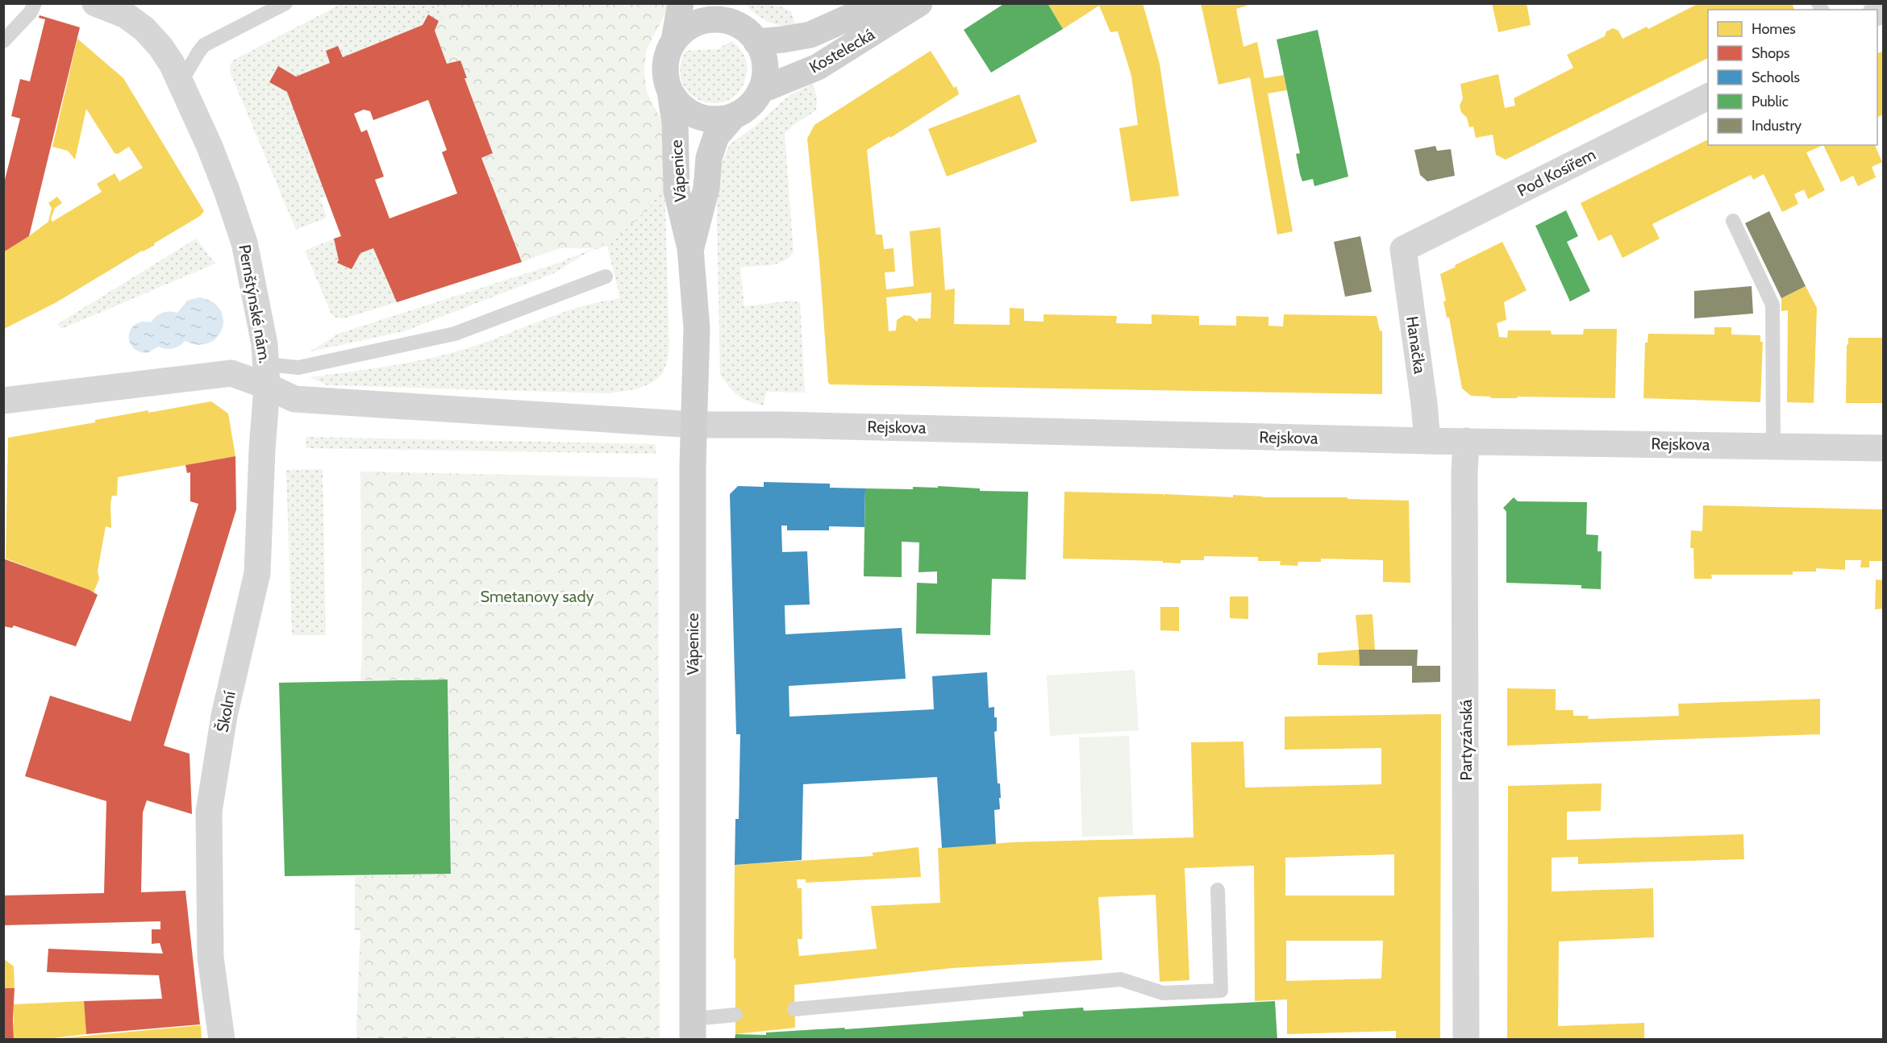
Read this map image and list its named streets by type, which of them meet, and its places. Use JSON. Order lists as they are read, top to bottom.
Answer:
{
  "streets": {
    "main road": ["Kostelecká", "Vápenice"],
    "street": [
      "Pod Kosířem",
      "Pernštýnské nám.",
      "Hanačka",
      "Rejskova",
      "Školní",
      "Partyzánská"
    ]
  },
  "crossings": [
    ["Kostelecká", "Vápenice"],
    ["Vápenice", "Rejskova"],
    ["Pod Kosířem", "Hanačka"],
    ["Pernštýnské nám.", "Rejskova"],
    ["Pernštýnské nám.", "Školní"],
    ["Hanačka", "Rejskova"],
    ["Rejskova", "Školní"],
    ["Rejskova", "Partyzánská"]
  ],
  "parks": ["Smetanovy sady"],
  "legend": [
    "Homes",
    "Shops",
    "Schools",
    "Public",
    "Industry"
  ]
}
